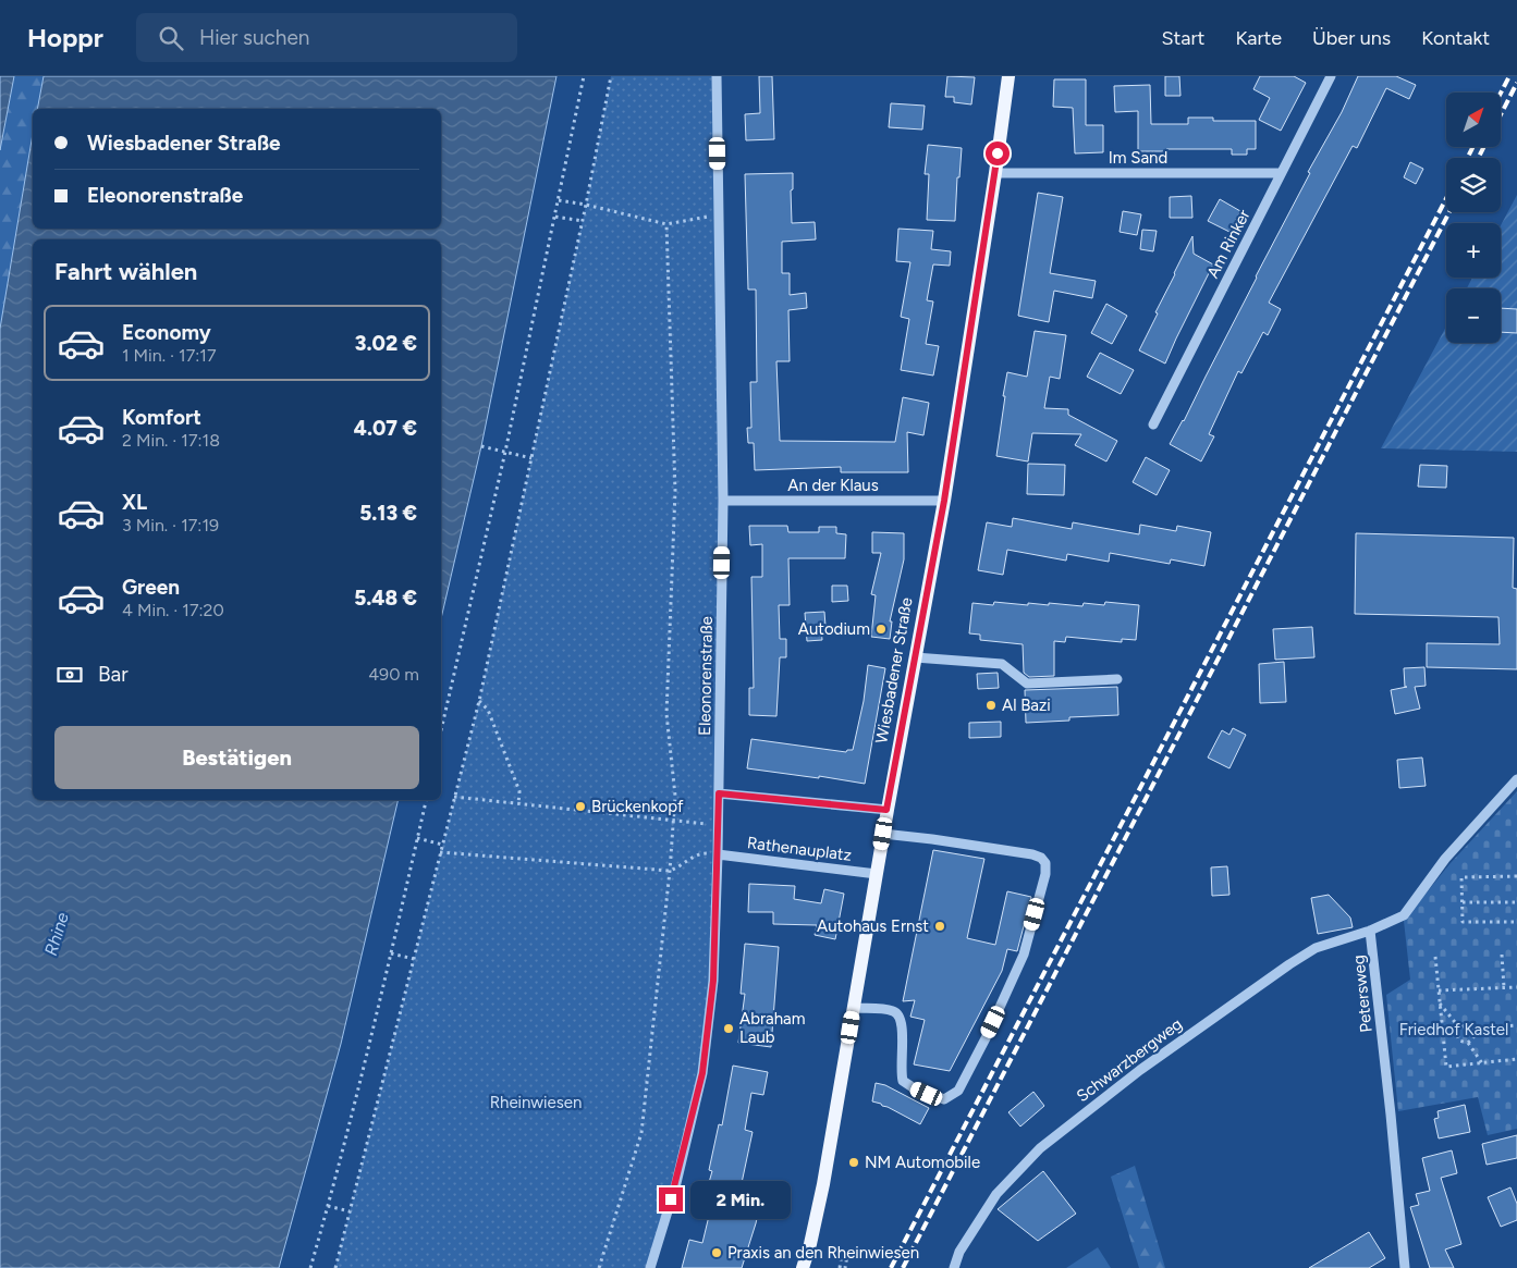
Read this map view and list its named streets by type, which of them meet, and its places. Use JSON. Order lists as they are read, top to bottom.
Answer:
{
  "streets": {
    "main road": ["Wiesbadener Straße"],
    "street": [
      "Im Sand",
      "Am Rinker",
      "An der Klaus",
      "Eleonorenstraße",
      "Rathenauplatz",
      "Petersweg",
      "Schwarzbergweg"
    ]
  },
  "crossings": [
    ["Im Sand", "Am Rinker"],
    ["Im Sand", "Wiesbadener Straße"],
    ["An der Klaus", "Wiesbadener Straße"],
    ["An der Klaus", "Eleonorenstraße"],
    ["Wiesbadener Straße", "Rathenauplatz"],
    ["Eleonorenstraße", "Rathenauplatz"],
    ["Petersweg", "Schwarzbergweg"]
  ],
  "water": ["Rhine"],
  "parks": ["Friedhof Kastel", "Rheinwiesen"],
  "places": [
    "Autodium",
    "Al Bazi",
    "Brückenkopf",
    "Autohaus Ernst",
    "Abraham Laub",
    "NM Automobile",
    "Praxis an den Rheinwiesen"
  ],
  "north": "top right",
  "page": {
    "header": "Hoppr",
    "search": "Hier suchen",
    "nav": [
      "Start",
      "Karte",
      "Über uns",
      "Kontakt"
    ],
    "map_buttons": ["+", "−"],
    "banner": ["Wiesbadener Straße", "Eleonorenstraße"],
    "heading": "Fahrt wählen",
    "list": [
      {
        "name": "Economy",
        "note": "1 Min. · 17:17",
        "value": "3.02 €"
      },
      {
        "name": "Komfort",
        "note": "2 Min. · 17:18",
        "value": "4.07 €"
      },
      {
        "name": "XL",
        "note": "3 Min. · 17:19",
        "value": "5.13 €"
      },
      {
        "name": "Green",
        "note": "4 Min. · 17:20",
        "value": "5.48 €"
      }
    ],
    "pay": ["Bar", "490 m"],
    "buttons": "Bestätigen",
    "bubble": "2 Min."
  }
}
